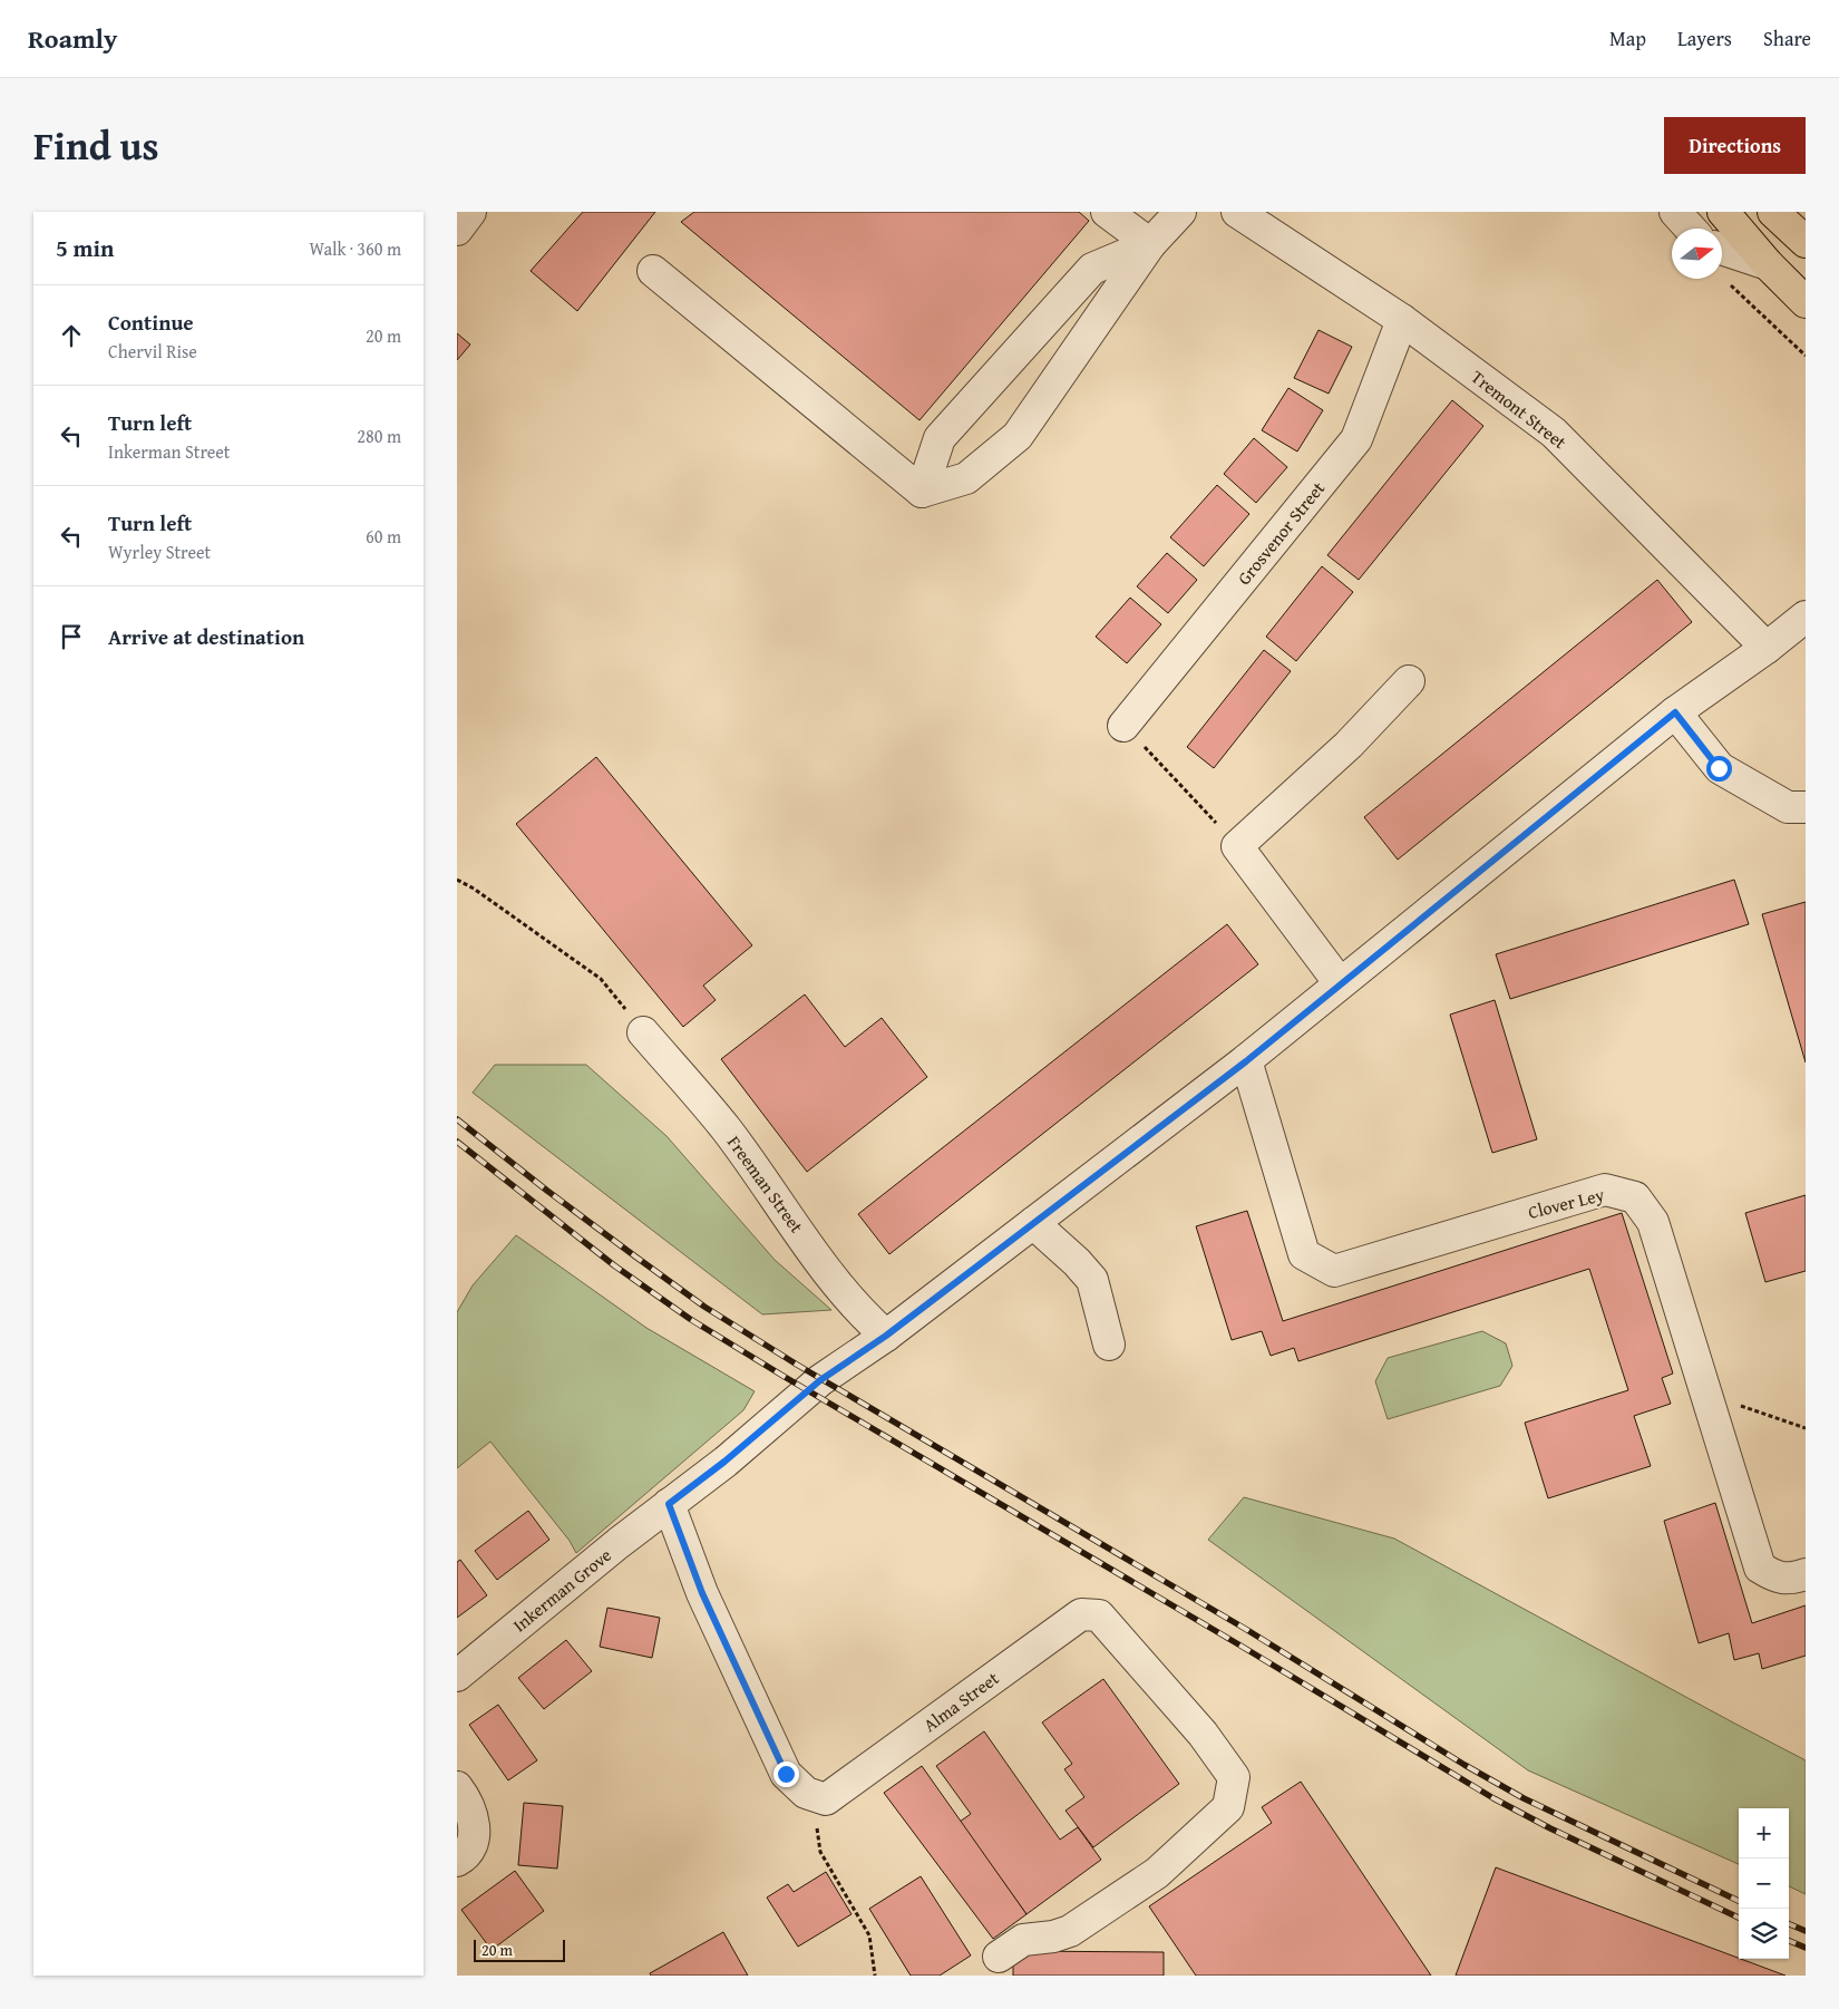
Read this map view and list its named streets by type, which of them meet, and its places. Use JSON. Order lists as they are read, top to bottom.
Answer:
{
  "streets": {
    "street": [
      "Tremont Street",
      "Grosvenor Street",
      "Freeman Street",
      "Clover Ley",
      "Inkerman Grove",
      "Alma Street"
    ]
  },
  "crossings": [
    ["Tremont Street", "Grosvenor Street"],
    ["Tremont Street", "Inkerman Grove"],
    ["Freeman Street", "Inkerman Grove"],
    ["Clover Ley", "Inkerman Grove"]
  ],
  "scale_bar": "20 m",
  "north": "right",
  "page": {
    "header": "Roamly",
    "nav": ["Map", "Layers", "Share"],
    "title": "Find us",
    "buttons": "Directions",
    "heading": ["5 min", "Walk · 360 m"],
    "list": [
      ["Continue", "Chervil Rise", "20 m"],
      ["Turn left", "Inkerman Street", "280 m"],
      ["Turn left", "Wyrley Street", "60 m"],
      "Arrive at destination"
    ],
    "map_buttons": ["+", "−"],
    "scale": "20 m"
  }
}
